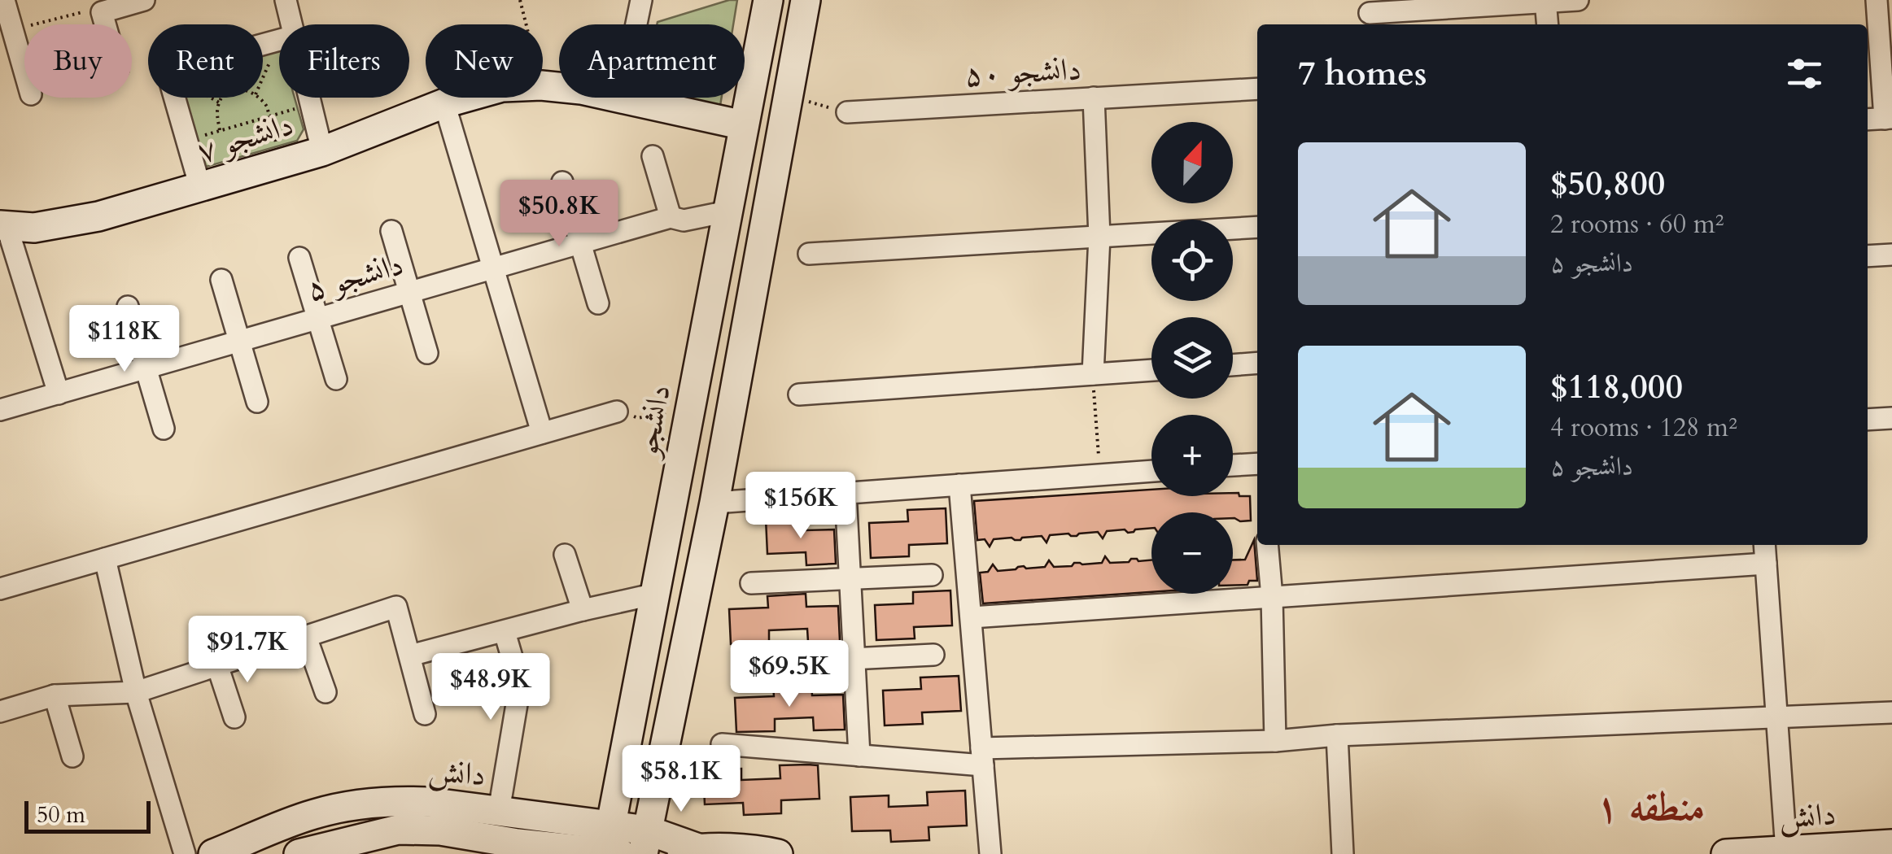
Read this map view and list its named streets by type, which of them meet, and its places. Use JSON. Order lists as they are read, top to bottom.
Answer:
{
  "streets": {
    "main road": ["دانشجو ۷", "دانشجو", "دانش"],
    "street": ["دانشجو ۵۰", "دانشجو ۵"]
  },
  "crossings": [
    ["دانشجو ۷", "دانشجو"],
    ["دانشجو ۵", "دانشجو"],
    ["دانشجو", "دانش"]
  ],
  "districts": ["منطقه ۱"],
  "scale_bar": "50 m",
  "north": "top",
  "page": {
    "chip": [
      "Buy",
      "Rent",
      "Filters",
      "New",
      "Apartment"
    ],
    "heading": "7 homes",
    "map_buttons": ["+", "−"],
    "list": [
      {
        "name": "$50,800",
        "note": "2 rooms · 60 m² · دانشجو ۵"
      },
      {
        "name": "$118,000",
        "note": "4 rooms · 128 m² · دانشجو ۵"
      }
    ],
    "price": [
      "$50.8K",
      "$118K",
      "$156K",
      "$91.7K",
      "$69.5K",
      "$48.9K",
      "$58.1K"
    ],
    "scale": "50 m"
  }
}
